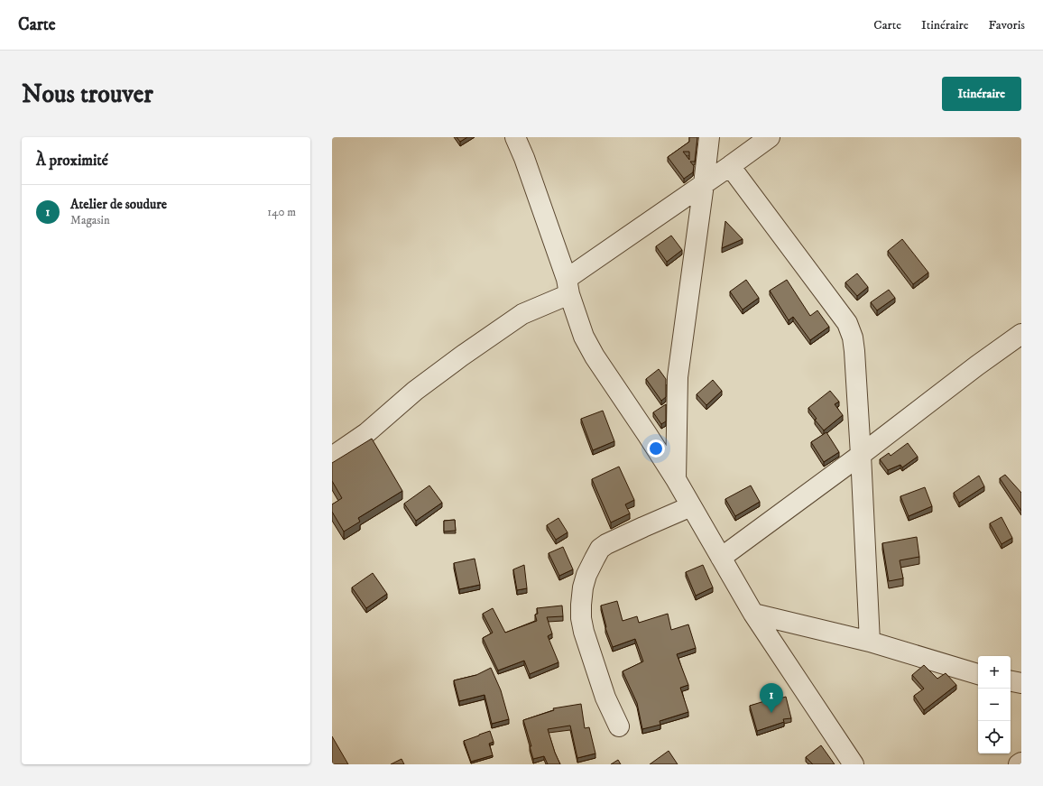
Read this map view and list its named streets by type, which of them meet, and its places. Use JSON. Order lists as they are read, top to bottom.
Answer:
{
  "page": {
    "header": "Carte",
    "nav": ["Carte", "Itinéraire", "Favoris"],
    "buttons": "Itinéraire",
    "title": "Nous trouver",
    "heading": "À proximité",
    "list": [
      {
        "mark": "1",
        "name": "Atelier de soudure",
        "note": "Magasin",
        "value": "140 m"
      }
    ],
    "map_buttons": ["+", "−"],
    "pins": "1"
  }
}
